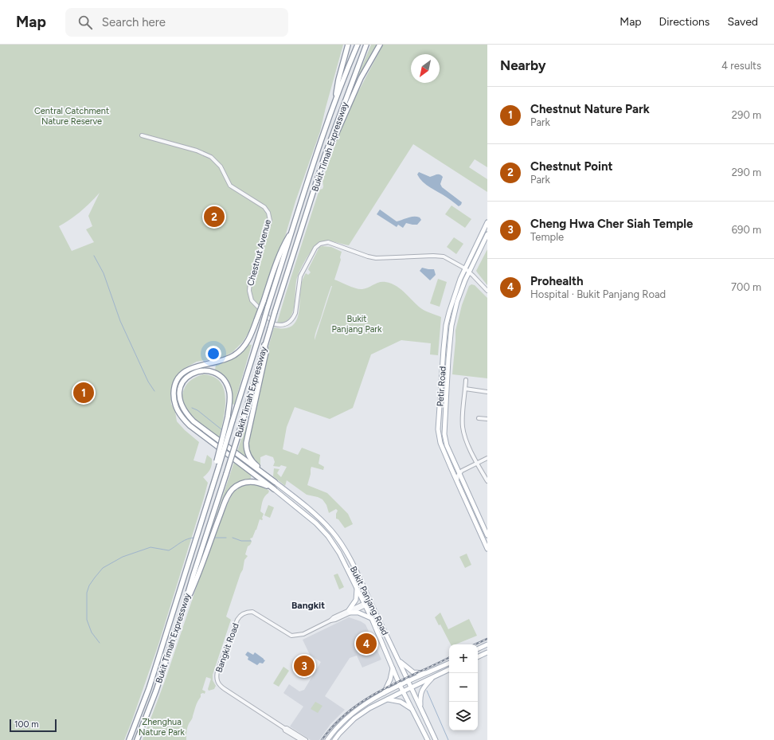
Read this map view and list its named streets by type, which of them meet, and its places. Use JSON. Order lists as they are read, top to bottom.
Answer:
{
  "streets": {
    "highway": ["Bukit Timah Expressway"],
    "main road": ["Petir Road", "Bukit Panjang Road"],
    "street": ["Chestnut Avenue", "Bangkit Road"]
  },
  "crossings": [
    ["Chestnut Avenue", "Petir Road"],
    ["Bukit Panjang Road", "Bangkit Road"]
  ],
  "districts": ["Bangkit"],
  "parks": ["Central Catchment Nature Reserve", "Bukit Panjang Park", "Zhenghua Nature Park"],
  "scale_bar": "100 m",
  "north": "bottom left",
  "page": {
    "header": "Map",
    "search": "Search here",
    "nav": ["Map", "Directions", "Saved"],
    "heading": ["Nearby", "4 results"],
    "list": [
      {
        "mark": "1",
        "name": "Chestnut Nature Park",
        "note": "Park",
        "value": "290 m"
      },
      {
        "mark": "2",
        "name": "Chestnut Point",
        "note": "Park",
        "value": "290 m"
      },
      {
        "mark": "3",
        "name": "Cheng Hwa Cher Siah Temple",
        "note": "Temple",
        "value": "690 m"
      },
      {
        "mark": "4",
        "name": "Prohealth",
        "note": "Hospital · Bukit Panjang Road",
        "value": "700 m"
      }
    ],
    "pins": [
      "2",
      "1",
      "4",
      "3"
    ],
    "map_buttons": ["+", "−"],
    "scale": "100 m"
  }
}
